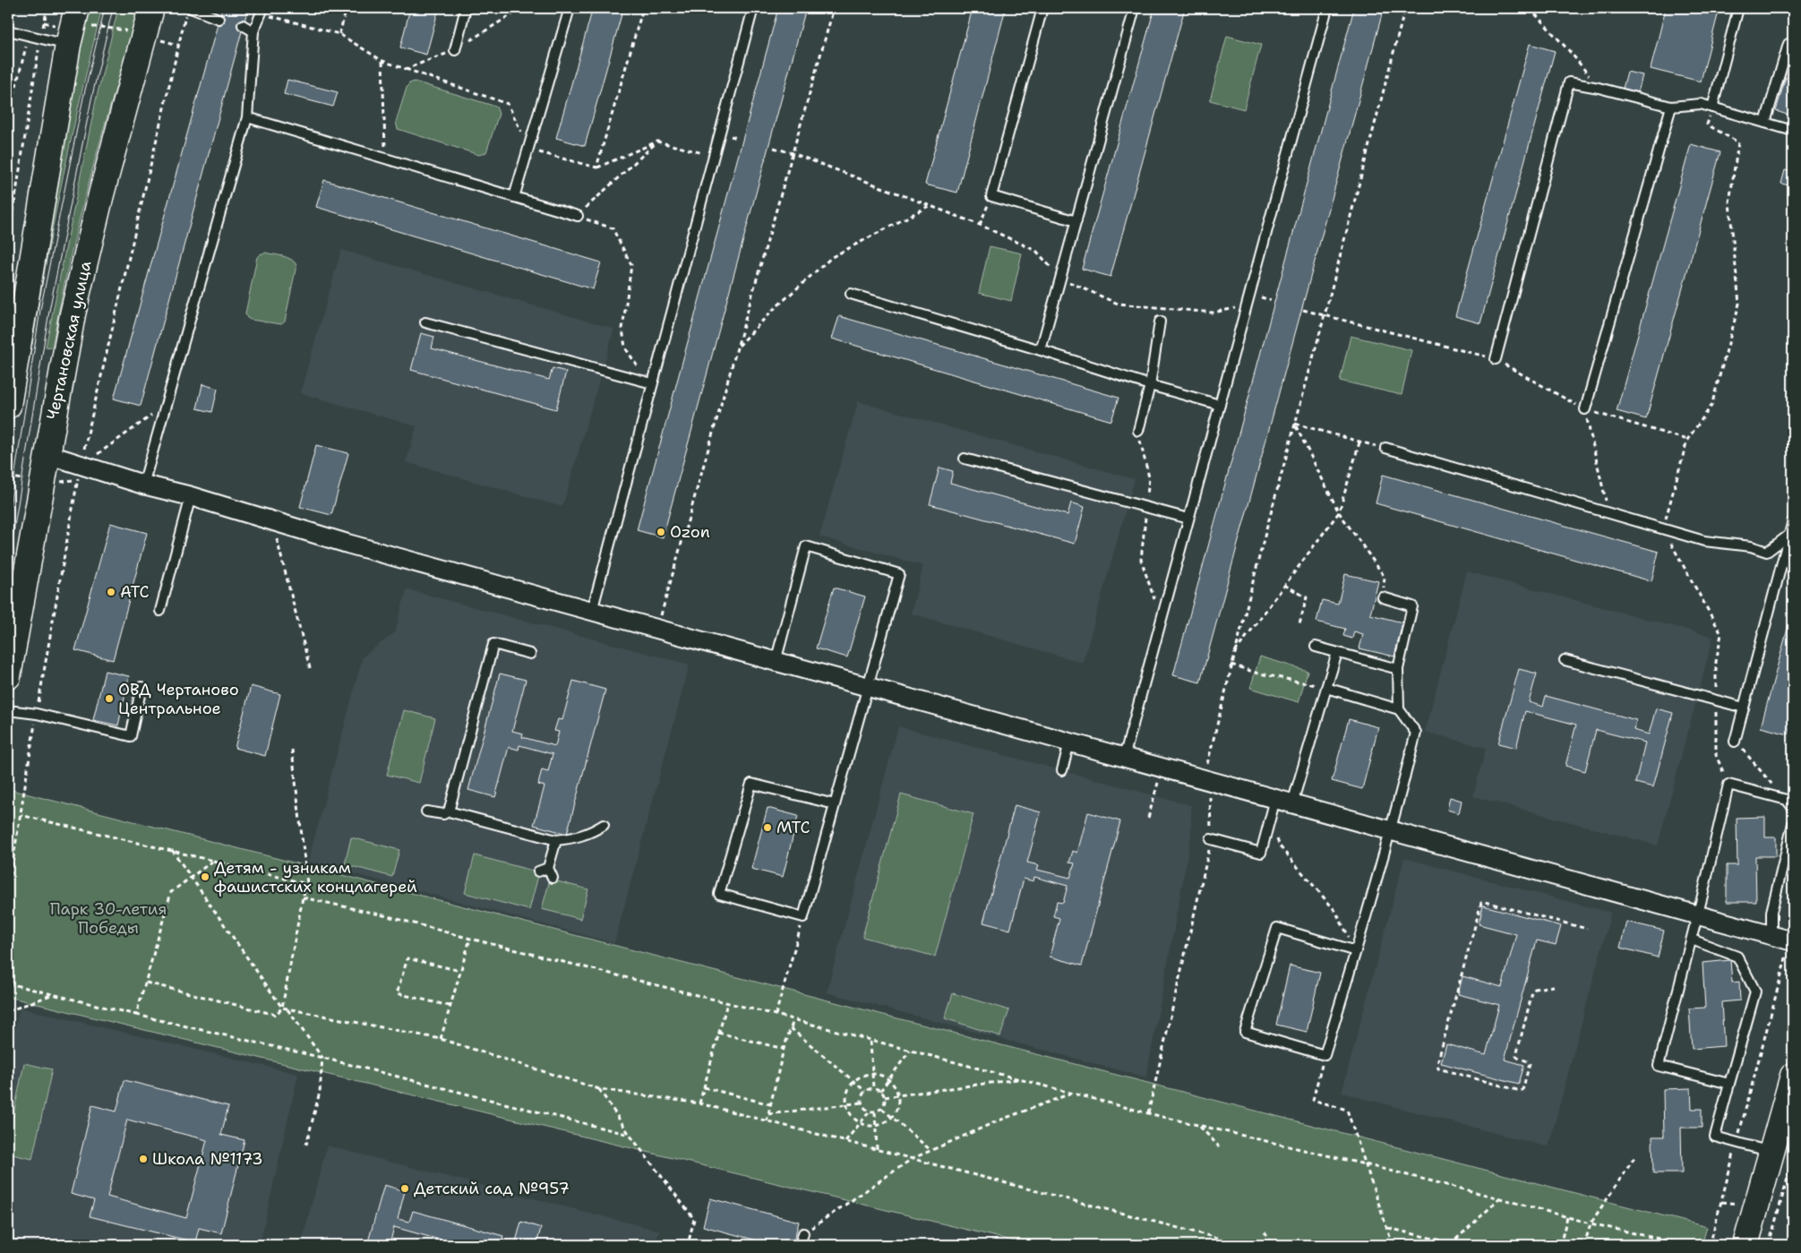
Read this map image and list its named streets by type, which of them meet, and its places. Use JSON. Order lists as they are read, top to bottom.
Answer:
{
  "streets": {
    "main road": ["Чертановская улица"]
  },
  "parks": ["Парк 30-летия Победы"],
  "places": [
    "Ozon",
    "АТС",
    "ОВД Чертаново Центральное",
    "МТС",
    "Детям - узникам фашистских концлагерей",
    "Школа №1173",
    "Детский сад №957"
  ]
}
